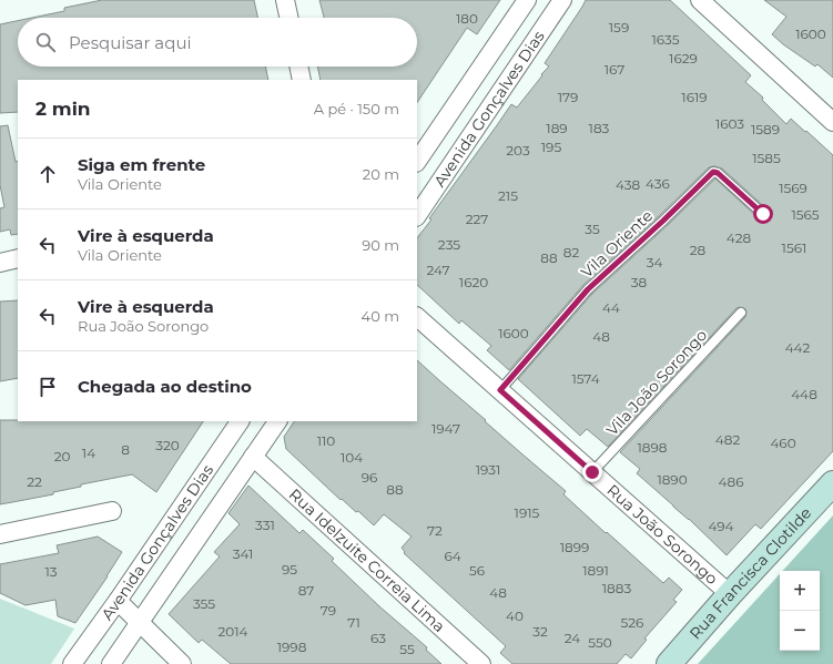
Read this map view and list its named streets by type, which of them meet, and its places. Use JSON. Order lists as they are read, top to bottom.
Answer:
{
  "streets": {
    "street": [
      "Avenida Gonçalves Dias",
      "Rua João Sorongo",
      "Rua Idelzuite Correia Lima",
      "Rua Francisca Clotilde"
    ],
    "lane": ["Vila Oriente", "Vila João Sorongo"]
  },
  "crossings": [
    ["Avenida Gonçalves Dias", "Rua Idelzuite Correia Lima"],
    ["Vila Oriente", "Rua João Sorongo"],
    ["Vila João Sorongo", "Rua João Sorongo"],
    ["Rua João Sorongo", "Rua Francisca Clotilde"]
  ],
  "house_numbers": [
    "180",
    "159",
    "1600",
    "1635",
    "1629",
    "167",
    "179",
    "1619",
    "1603",
    "189",
    "183",
    "1589",
    "195",
    "203",
    "1585",
    "436",
    "438",
    "1569",
    "215",
    "1565",
    "227",
    "35",
    "428",
    "235",
    "1561",
    "28",
    "82",
    "88",
    "34",
    "247",
    "1620",
    "38",
    "44",
    "1600",
    "48",
    "442",
    "1574",
    "448",
    "1947",
    "482",
    "110",
    "460",
    "320",
    "1898",
    "8",
    "14",
    "20",
    "104",
    "1931",
    "96",
    "1890",
    "22",
    "486",
    "88",
    "1915",
    "331",
    "494",
    "72",
    "1899",
    "341",
    "64",
    "95",
    "56",
    "1891",
    "13",
    "1883",
    "87",
    "48",
    "355",
    "79",
    "40",
    "71",
    "526",
    "2014",
    "32",
    "63",
    "24",
    "550",
    "1998",
    "55"
  ],
  "page": {
    "search": "Pesquisar aqui",
    "heading": ["2 min", "A pé · 150 m"],
    "list": [
      ["Siga em frente", "Vila Oriente", "20 m"],
      ["Vire à esquerda", "Vila Oriente", "90 m"],
      ["Vire à esquerda", "Rua João Sorongo", "40 m"],
      "Chegada ao destino"
    ],
    "map_buttons": ["+", "−"]
  }
}
